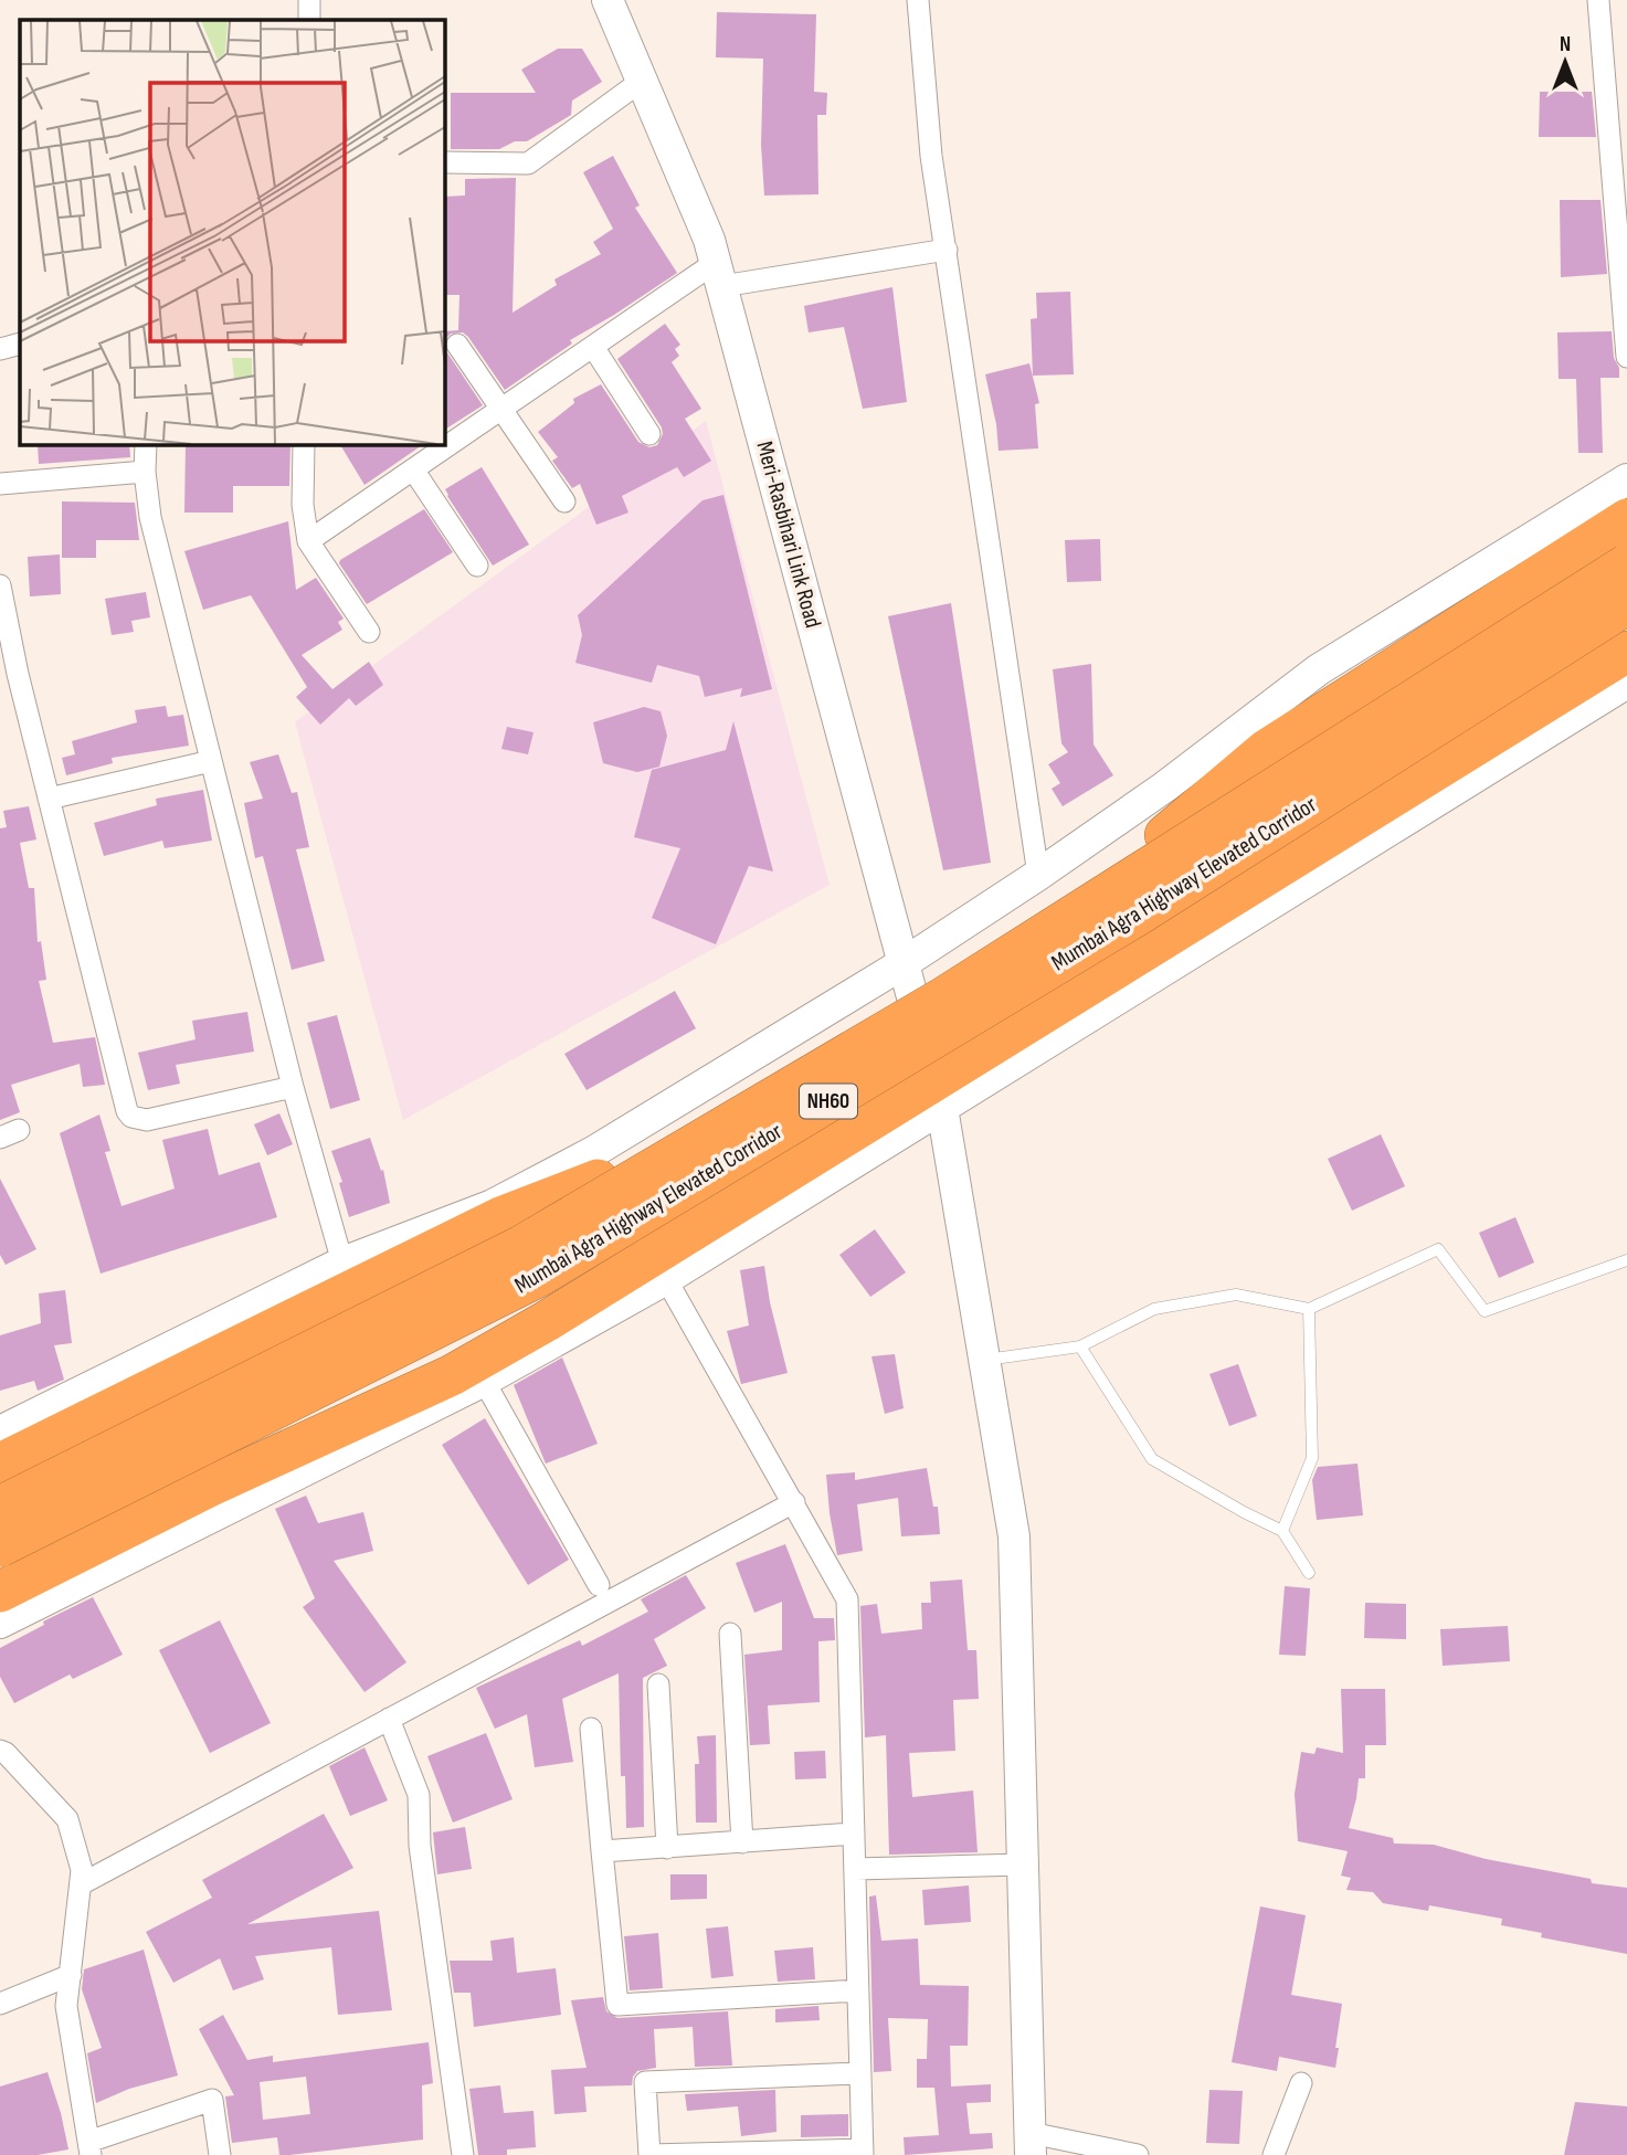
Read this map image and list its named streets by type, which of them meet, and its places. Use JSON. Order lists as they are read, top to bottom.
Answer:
{
  "streets": {
    "highway": ["Mumbai Agra Highway Elevated Corridor", "NH60"],
    "street": ["Meri-Rasbihari Link Road"]
  },
  "north": "top"
}
